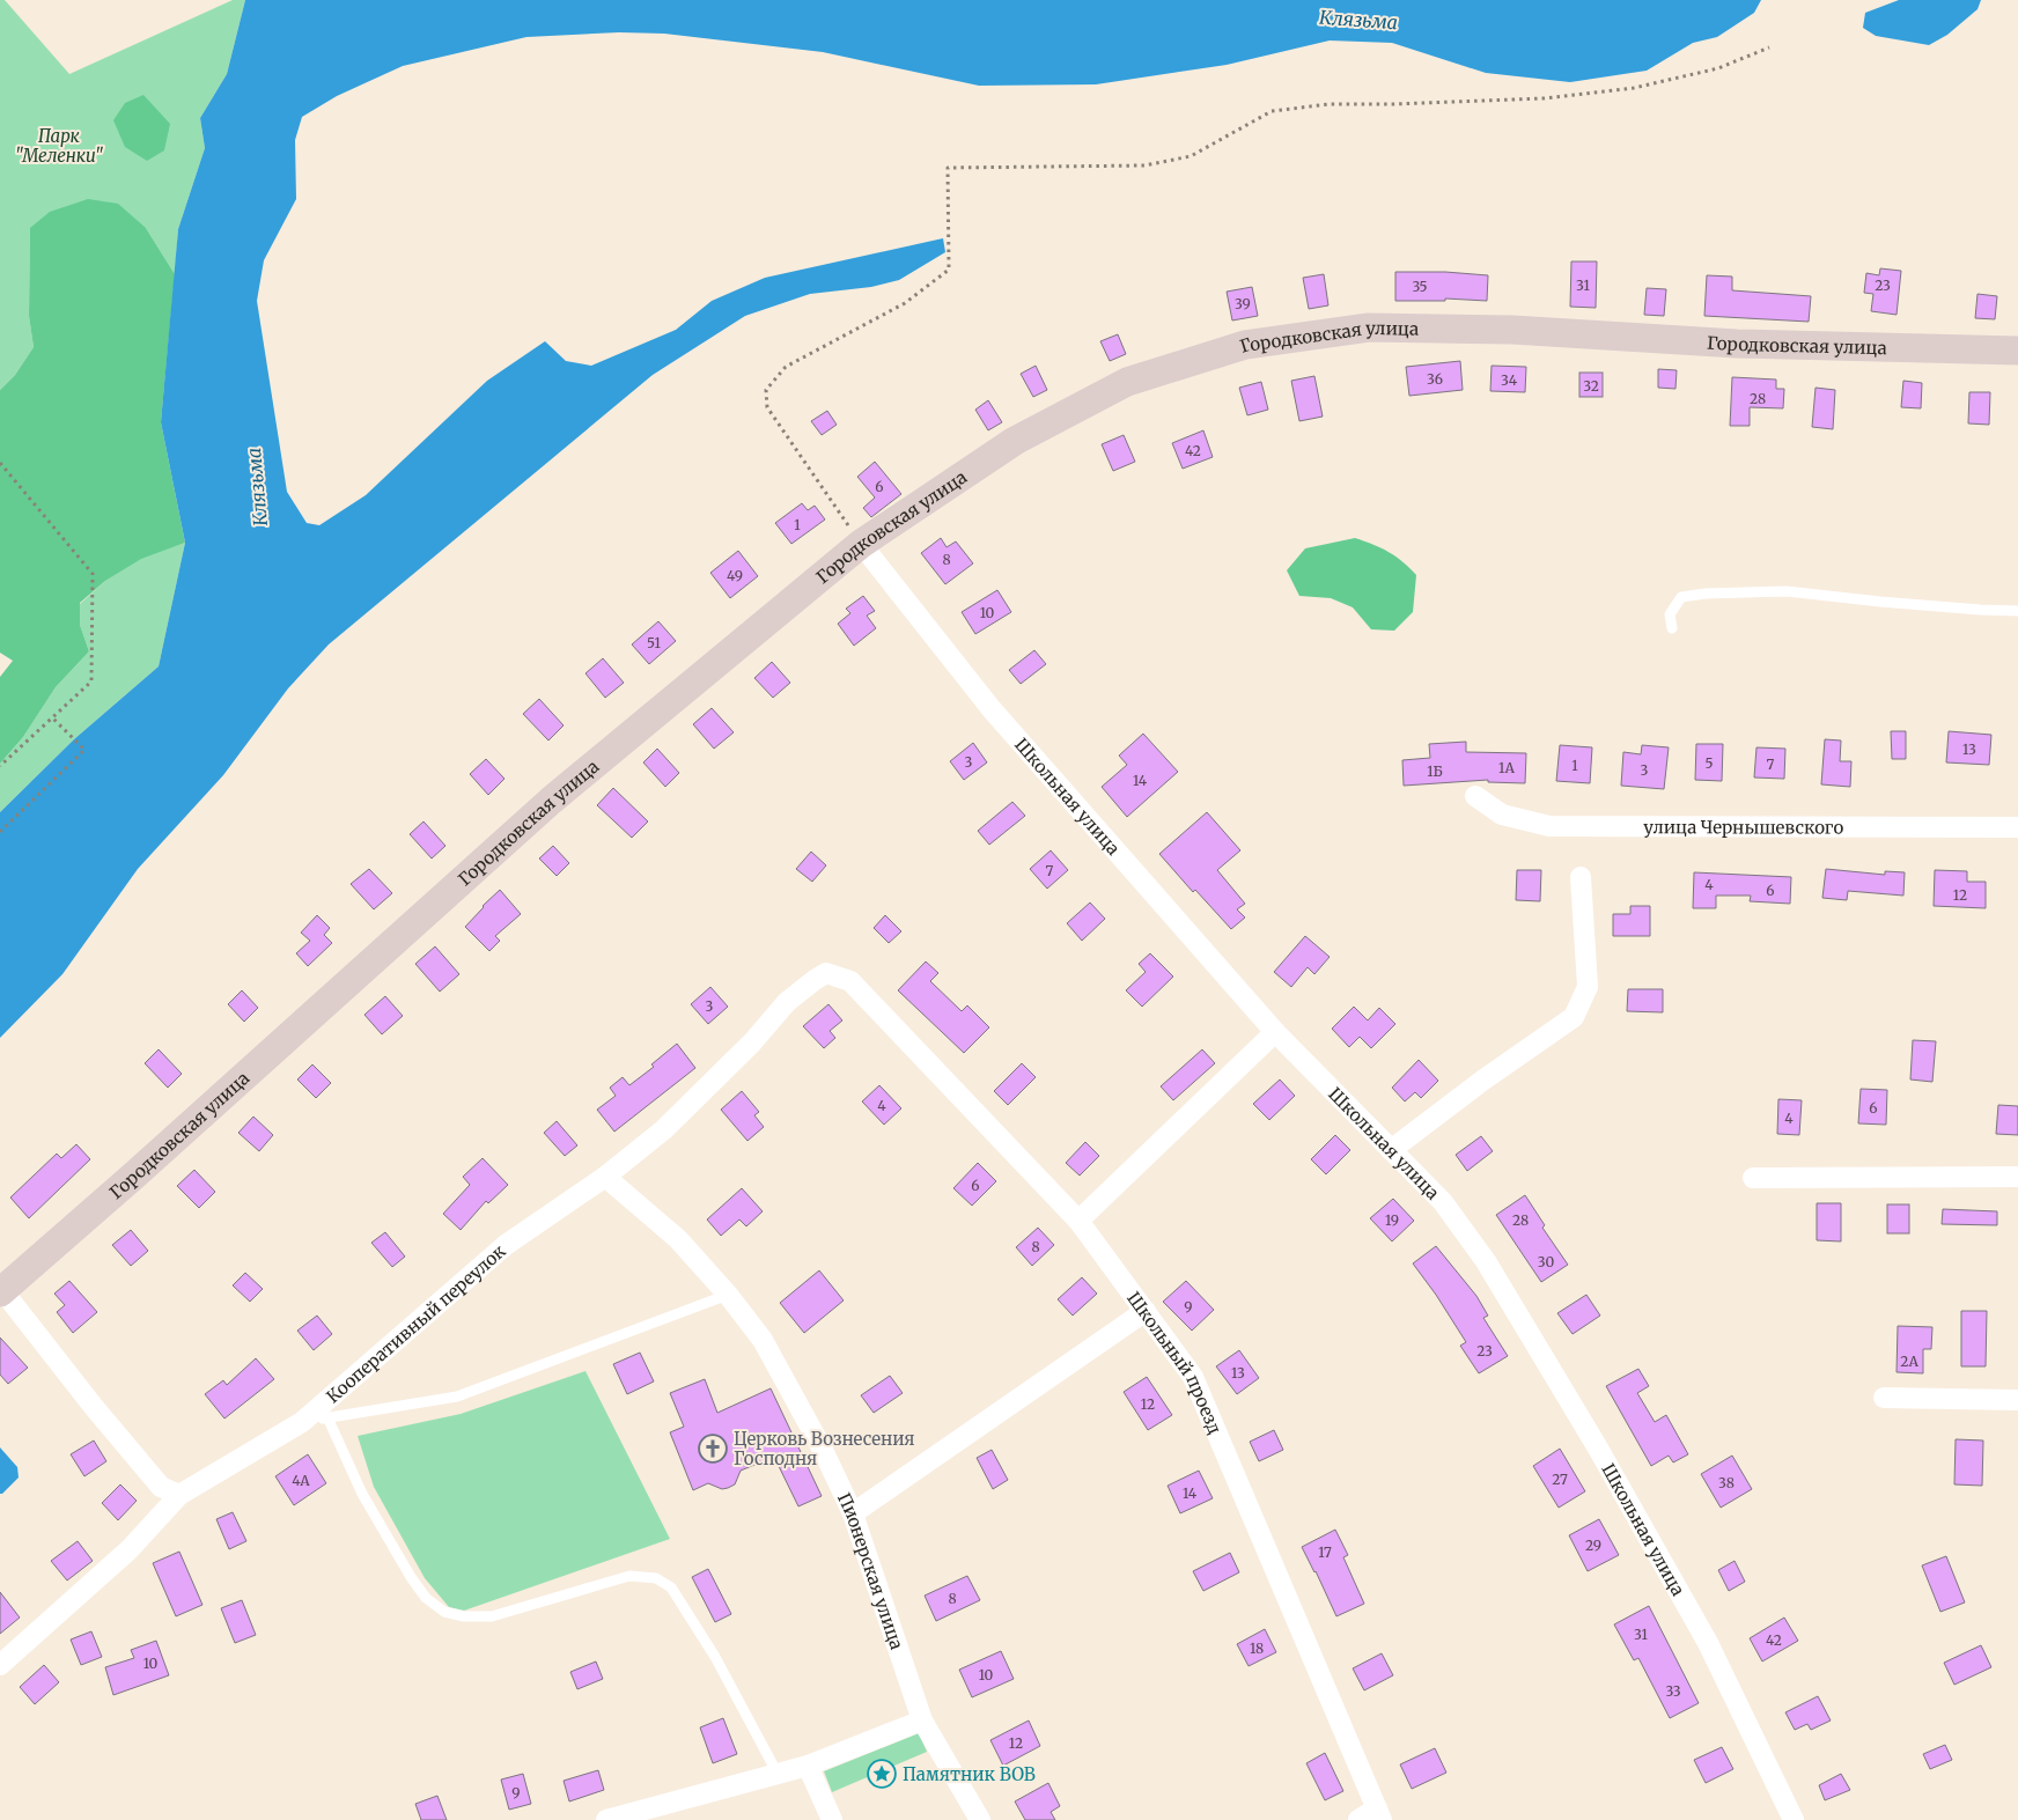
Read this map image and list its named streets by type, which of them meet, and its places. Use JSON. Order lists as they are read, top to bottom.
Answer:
{
  "streets": {
    "main road": ["Городковская улица"],
    "street": [
      "Школьная улица",
      "улица Чернышевского",
      "Кооперативный переулок",
      "Школьный проезд",
      "Пионерская улица"
    ]
  },
  "crossings": [
    ["Городковская улица", "Школьная улица"],
    ["Кооперативный переулок", "Школьный проезд"],
    ["Кооперативный переулок", "Пионерская улица"]
  ],
  "water": ["Клязьма"],
  "parks": ["Парк \"Меленки\""],
  "places": {
    "church": ["Церковь Вознесения Господня"],
    "place": ["Памятник ВОВ"]
  },
  "house_numbers": [
    "31",
    "23",
    "35",
    "39",
    "36",
    "34",
    "32",
    "28",
    "42",
    "6",
    "1",
    "8",
    "49",
    "10",
    "51",
    "13",
    "3",
    "5",
    "7",
    "1",
    "1А",
    "3",
    "1Б",
    "14",
    "7",
    "4",
    "6",
    "12",
    "3",
    "4",
    "6",
    "4",
    "6",
    "19",
    "28",
    "8",
    "30",
    "9",
    "23",
    "2А",
    "13",
    "12",
    "27",
    "4А",
    "38",
    "14",
    "29",
    "17",
    "8",
    "31",
    "42",
    "18",
    "10",
    "10",
    "33",
    "12",
    "9"
  ]
}
